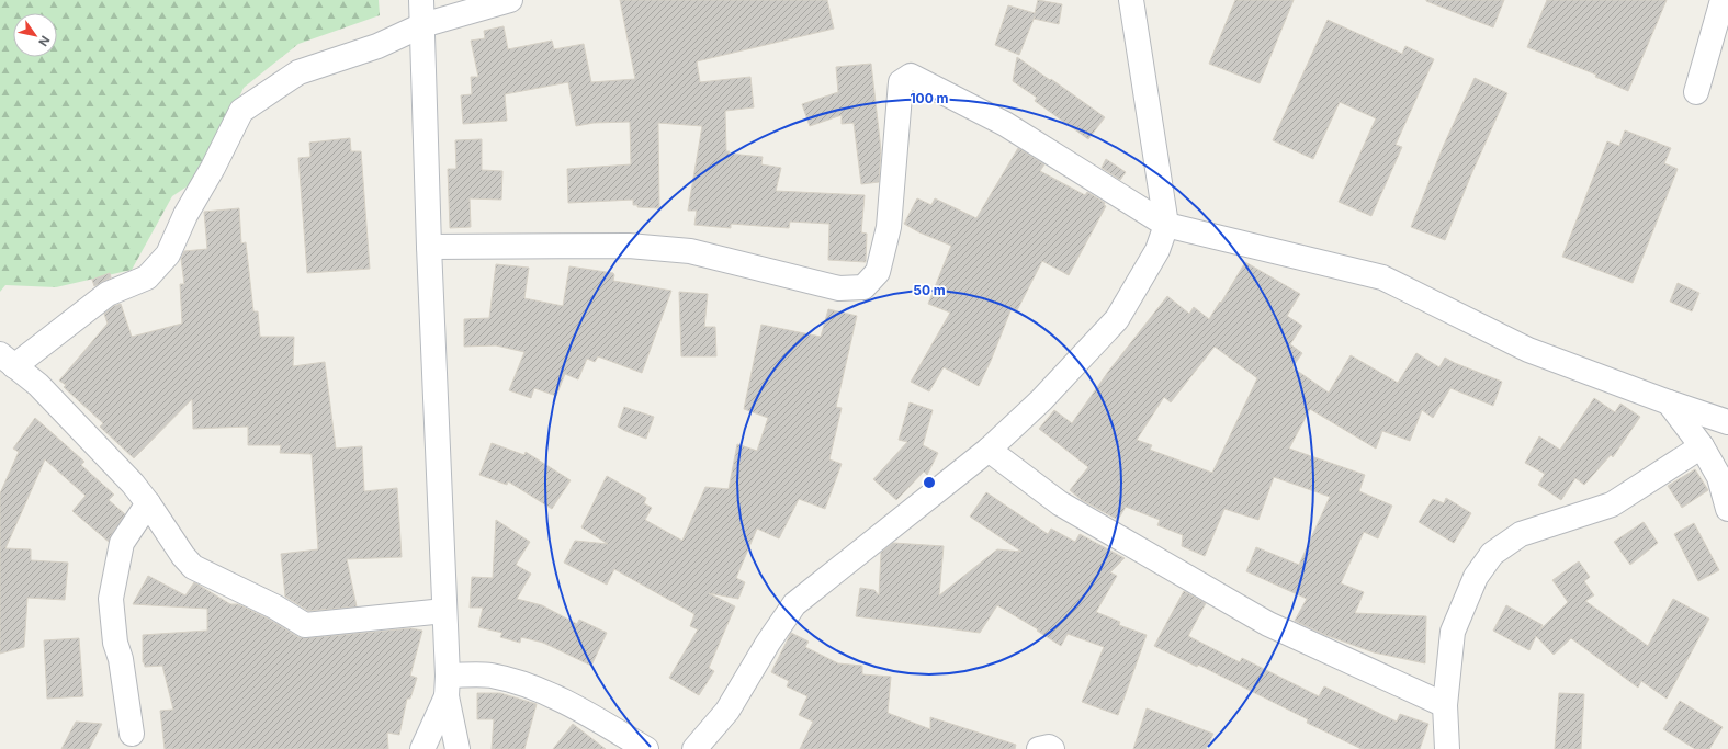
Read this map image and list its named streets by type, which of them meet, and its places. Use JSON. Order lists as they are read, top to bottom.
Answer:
{
  "north": "bottom right",
  "rings": ["100 m", "50 m"]
}
